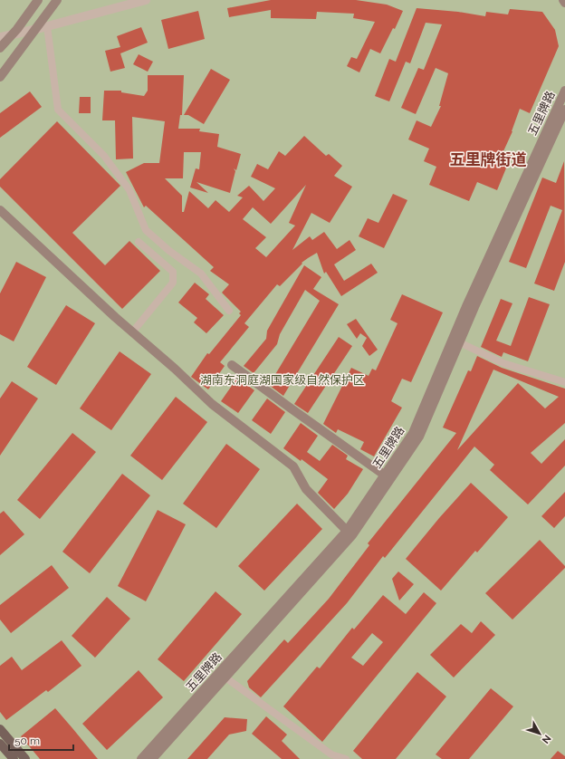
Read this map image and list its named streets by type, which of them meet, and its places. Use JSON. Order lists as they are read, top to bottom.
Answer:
{
  "streets": {
    "main road": ["五里牌路"]
  },
  "districts": ["五里牌街道"],
  "parks": ["湖南东洞庭湖国家级自然保护区"],
  "scale_bar": "50 m",
  "north": "bottom right"
}
